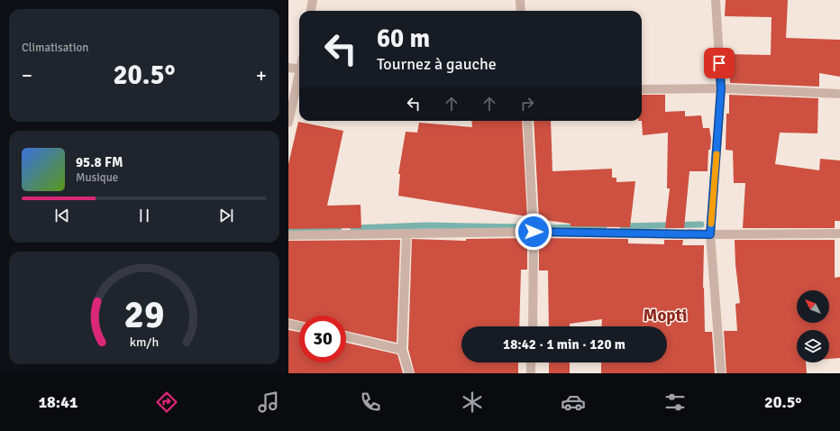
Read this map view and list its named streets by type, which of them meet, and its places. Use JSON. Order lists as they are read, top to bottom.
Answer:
{
  "districts": ["Mopti"],
  "north": "top left",
  "page": {
    "tile": "Climatisation",
    "turn": ["60 m", "Tournez à gauche"],
    "heat": ["−", "20.5°", "+"],
    "song": ["95.8 FM", "Musique"],
    "limit": "30",
    "trip": "18:42 · 1 min · 120 m",
    "tabs": ["18:41", "20.5°"],
    "gauge": ["29", "km/h"]
  }
}
